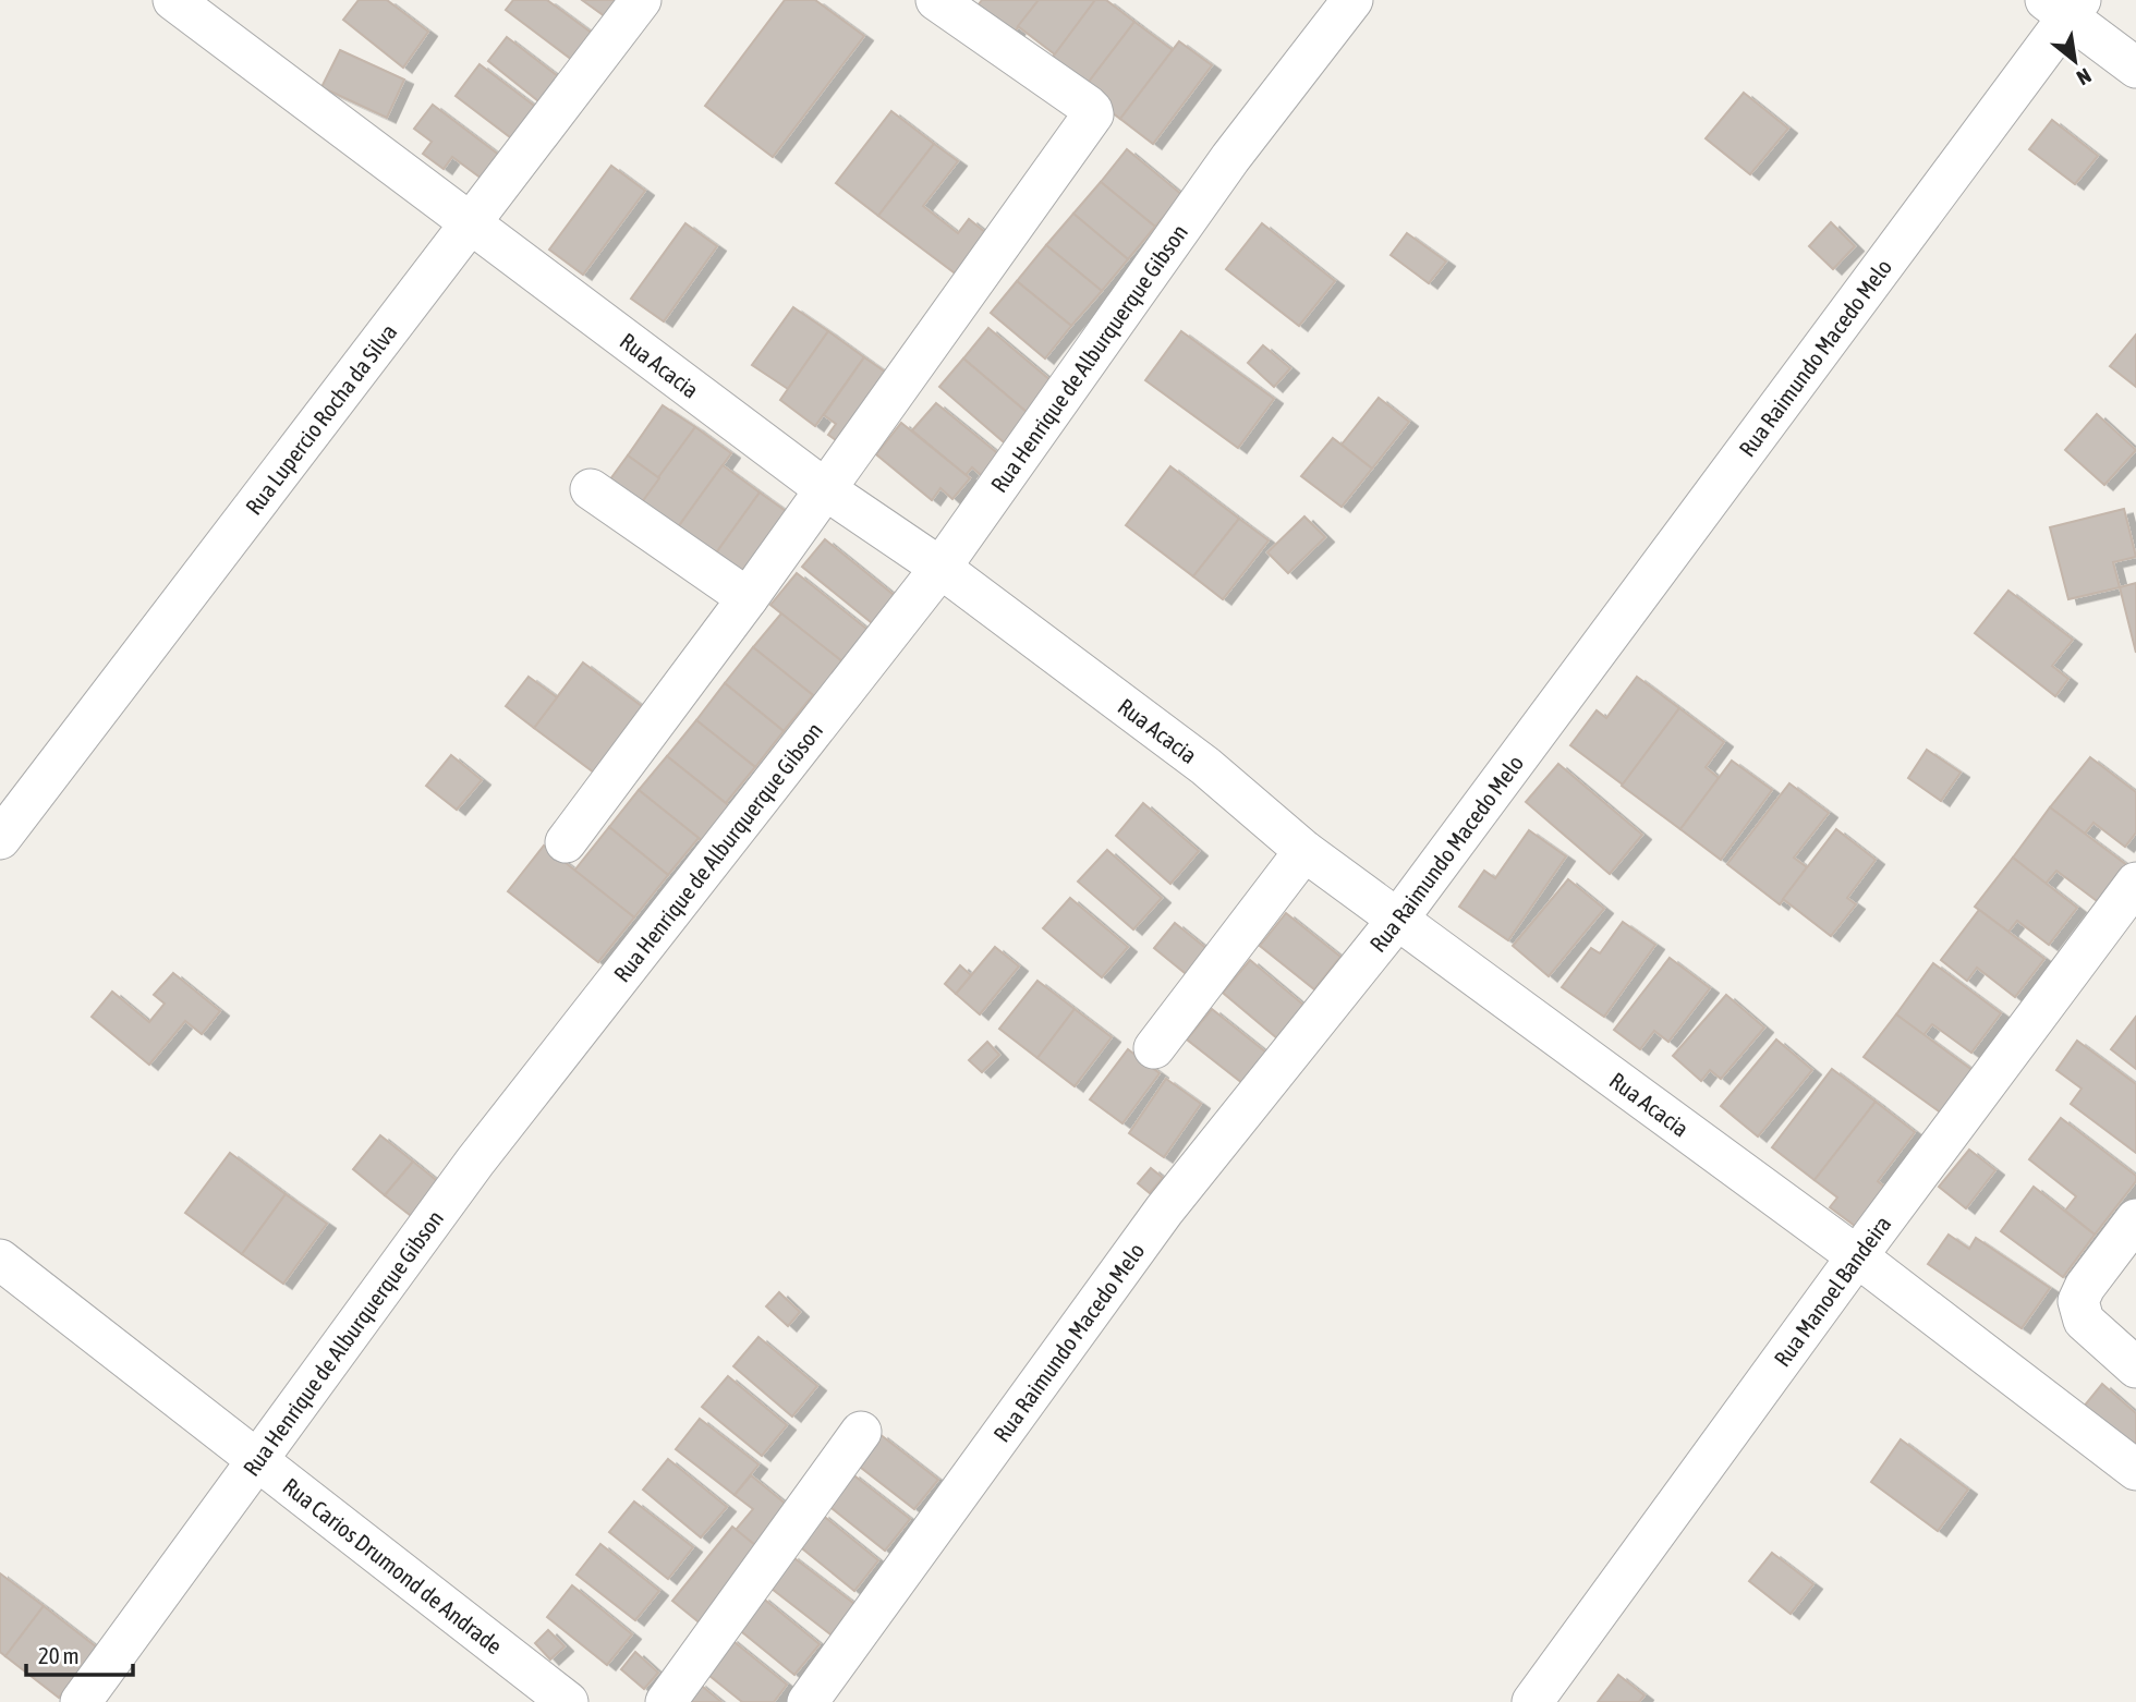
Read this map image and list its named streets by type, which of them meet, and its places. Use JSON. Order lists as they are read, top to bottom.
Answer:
{
  "streets": {
    "street": [
      "Rua Raimundo Macedo Melo",
      "Rua Henrique de Alburquerque Gibson",
      "Rua Acacia",
      "Rua Lupercio Rocha da Silva",
      "Rua Manoel Bandeira",
      "Rua Carios Drumond de Andrade"
    ]
  },
  "crossings": [
    ["Rua Raimundo Macedo Melo", "Rua Acacia"],
    ["Rua Henrique de Alburquerque Gibson", "Rua Acacia"],
    ["Rua Henrique de Alburquerque Gibson", "Rua Carios Drumond de Andrade"],
    ["Rua Acacia", "Rua Lupercio Rocha da Silva"],
    ["Rua Acacia", "Rua Manoel Bandeira"]
  ],
  "scale_bar": "20 m",
  "north": "bottom right"
}
